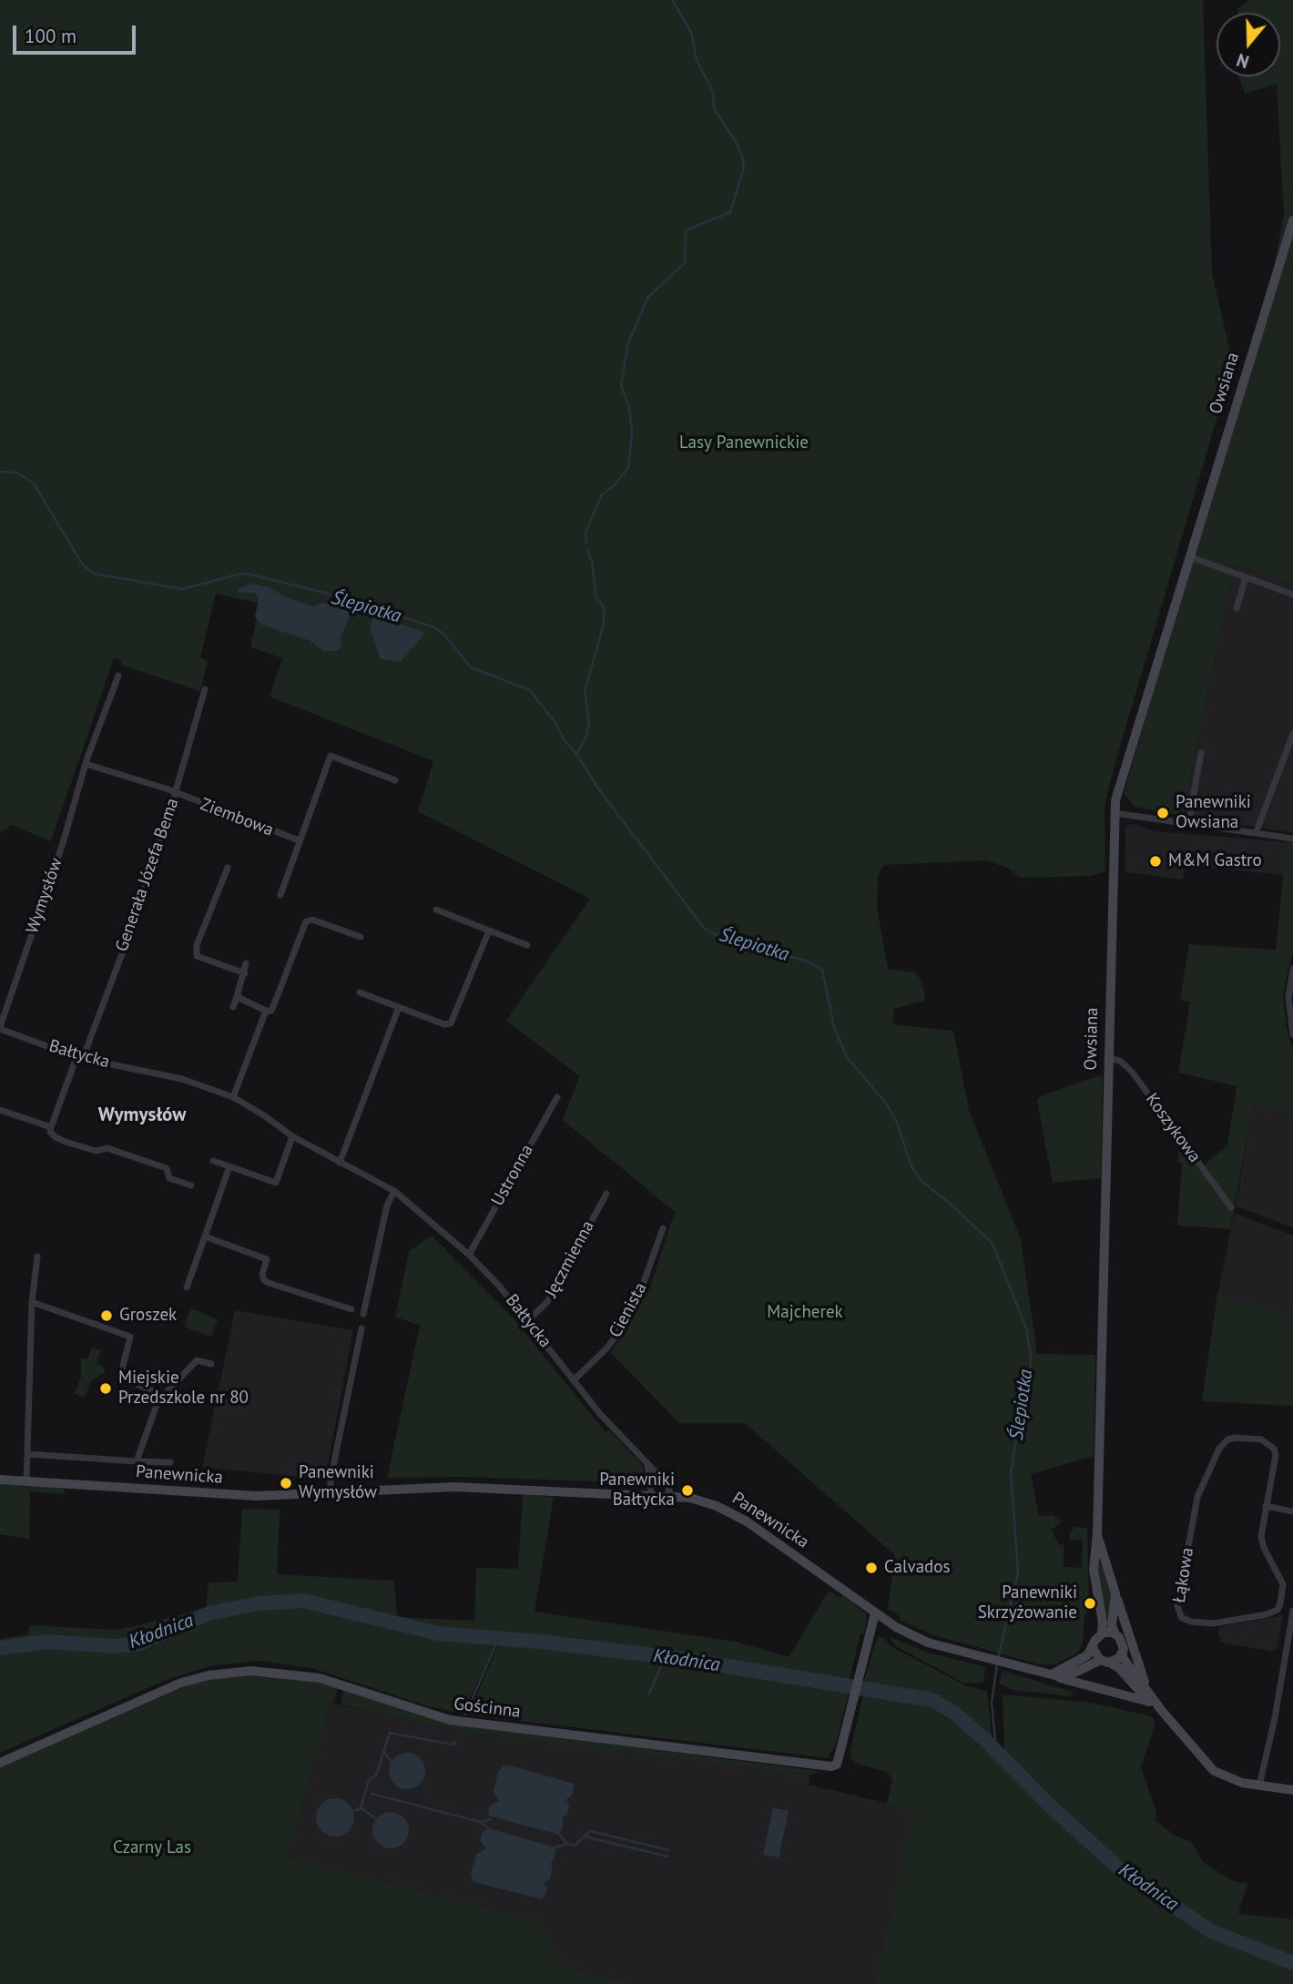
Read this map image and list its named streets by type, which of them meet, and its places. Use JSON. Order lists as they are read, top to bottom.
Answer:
{
  "streets": {
    "street": [
      "Owsiana",
      "Ziembowa",
      "Generała Józefa Bema",
      "Wymysłów",
      "Bałtycka",
      "Koszykowa",
      "Ustronna",
      "Jęczmienna",
      "Cienista",
      "Panewnicka",
      "Łąkowa",
      "Gościnna"
    ]
  },
  "crossings": [
    ["Owsiana", "Koszykowa"],
    ["Ziembowa", "Generała Józefa Bema"],
    ["Generała Józefa Bema", "Bałtycka"],
    ["Wymysłów", "Bałtycka"],
    ["Bałtycka", "Ustronna"],
    ["Bałtycka", "Jęczmienna"],
    ["Bałtycka", "Cienista"],
    ["Bałtycka", "Panewnicka"],
    ["Panewnicka", "Gościnna"]
  ],
  "districts": ["Wymysłów"],
  "water": ["Ślepiotka", "Kłodnica"],
  "parks": ["Lasy Panewnickie", "Majcherek", "Czarny Las"],
  "places": [
    "Panewniki Owsiana",
    "M&M Gastro",
    "Groszek",
    "Miejskie Przedszkole nr 80",
    "Panewniki Wymysłów",
    "Panewniki Bałtycka",
    "Calvados",
    "Panewniki Skrzyżowanie"
  ],
  "scale_bar": "100 m",
  "north": "bottom"
}
